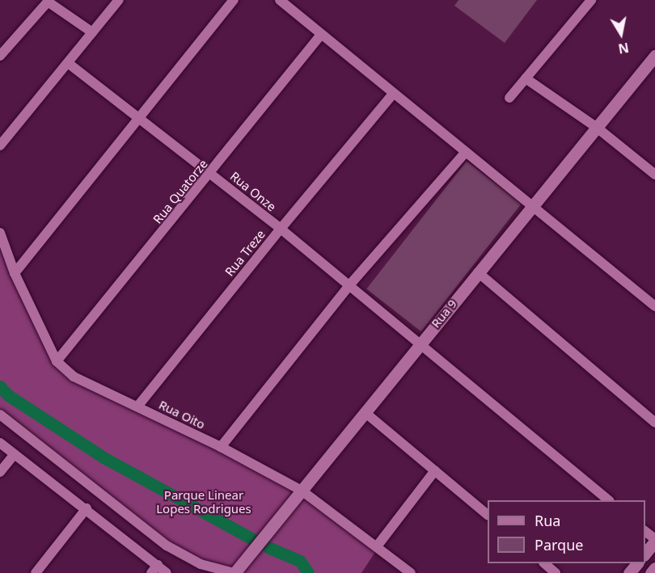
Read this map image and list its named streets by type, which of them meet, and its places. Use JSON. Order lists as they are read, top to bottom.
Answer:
{
  "streets": {
    "street": [
      "Rua Quatorze",
      "Rua Onze",
      "Rua Treze",
      "Rua 9",
      "Rua Oito"
    ]
  },
  "crossings": [
    ["Rua Quatorze", "Rua Onze"],
    ["Rua Quatorze", "Rua Oito"],
    ["Rua Onze", "Rua Treze"],
    ["Rua Onze", "Rua 9"],
    ["Rua Treze", "Rua Oito"],
    ["Rua 9", "Rua Oito"]
  ],
  "parks": ["Parque Linear Lopes Rodrigues"],
  "legend": ["Rua", "Parque"],
  "north": "bottom"
}
